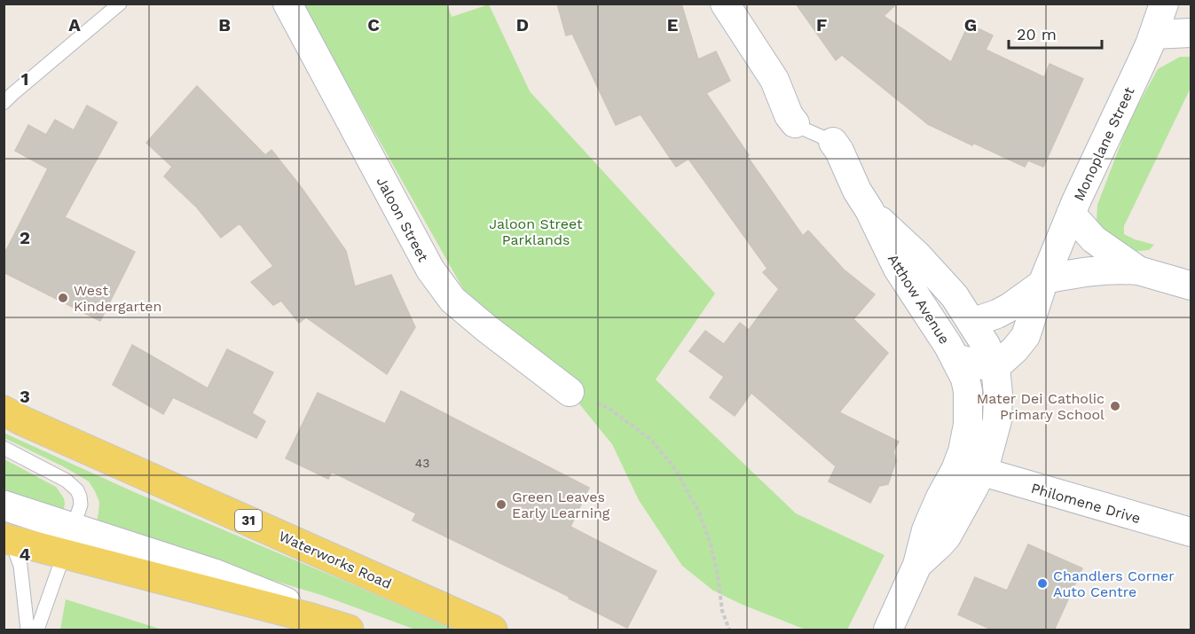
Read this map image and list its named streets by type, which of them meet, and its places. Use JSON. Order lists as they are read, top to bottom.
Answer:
{
  "streets": {
    "main road": ["31", "Waterworks Road"],
    "street": [
      "Monoplane Street",
      "Jaloon Street",
      "Atthow Avenue",
      "Philomene Drive"
    ]
  },
  "parks": ["Jaloon Street Parklands"],
  "places": [
    "West Kindergarten",
    "Mater Dei Catholic Primary School",
    "Green Leaves Early Learning",
    "Chandlers Corner Auto Centre"
  ],
  "house_numbers": ["43"],
  "scale_bar": "20 m",
  "grid": {
    "columns": [
      "A",
      "B",
      "C",
      "D",
      "E",
      "F",
      "G"
    ],
    "rows": [
      "1",
      "2",
      "3",
      "4"
    ]
  }
}
